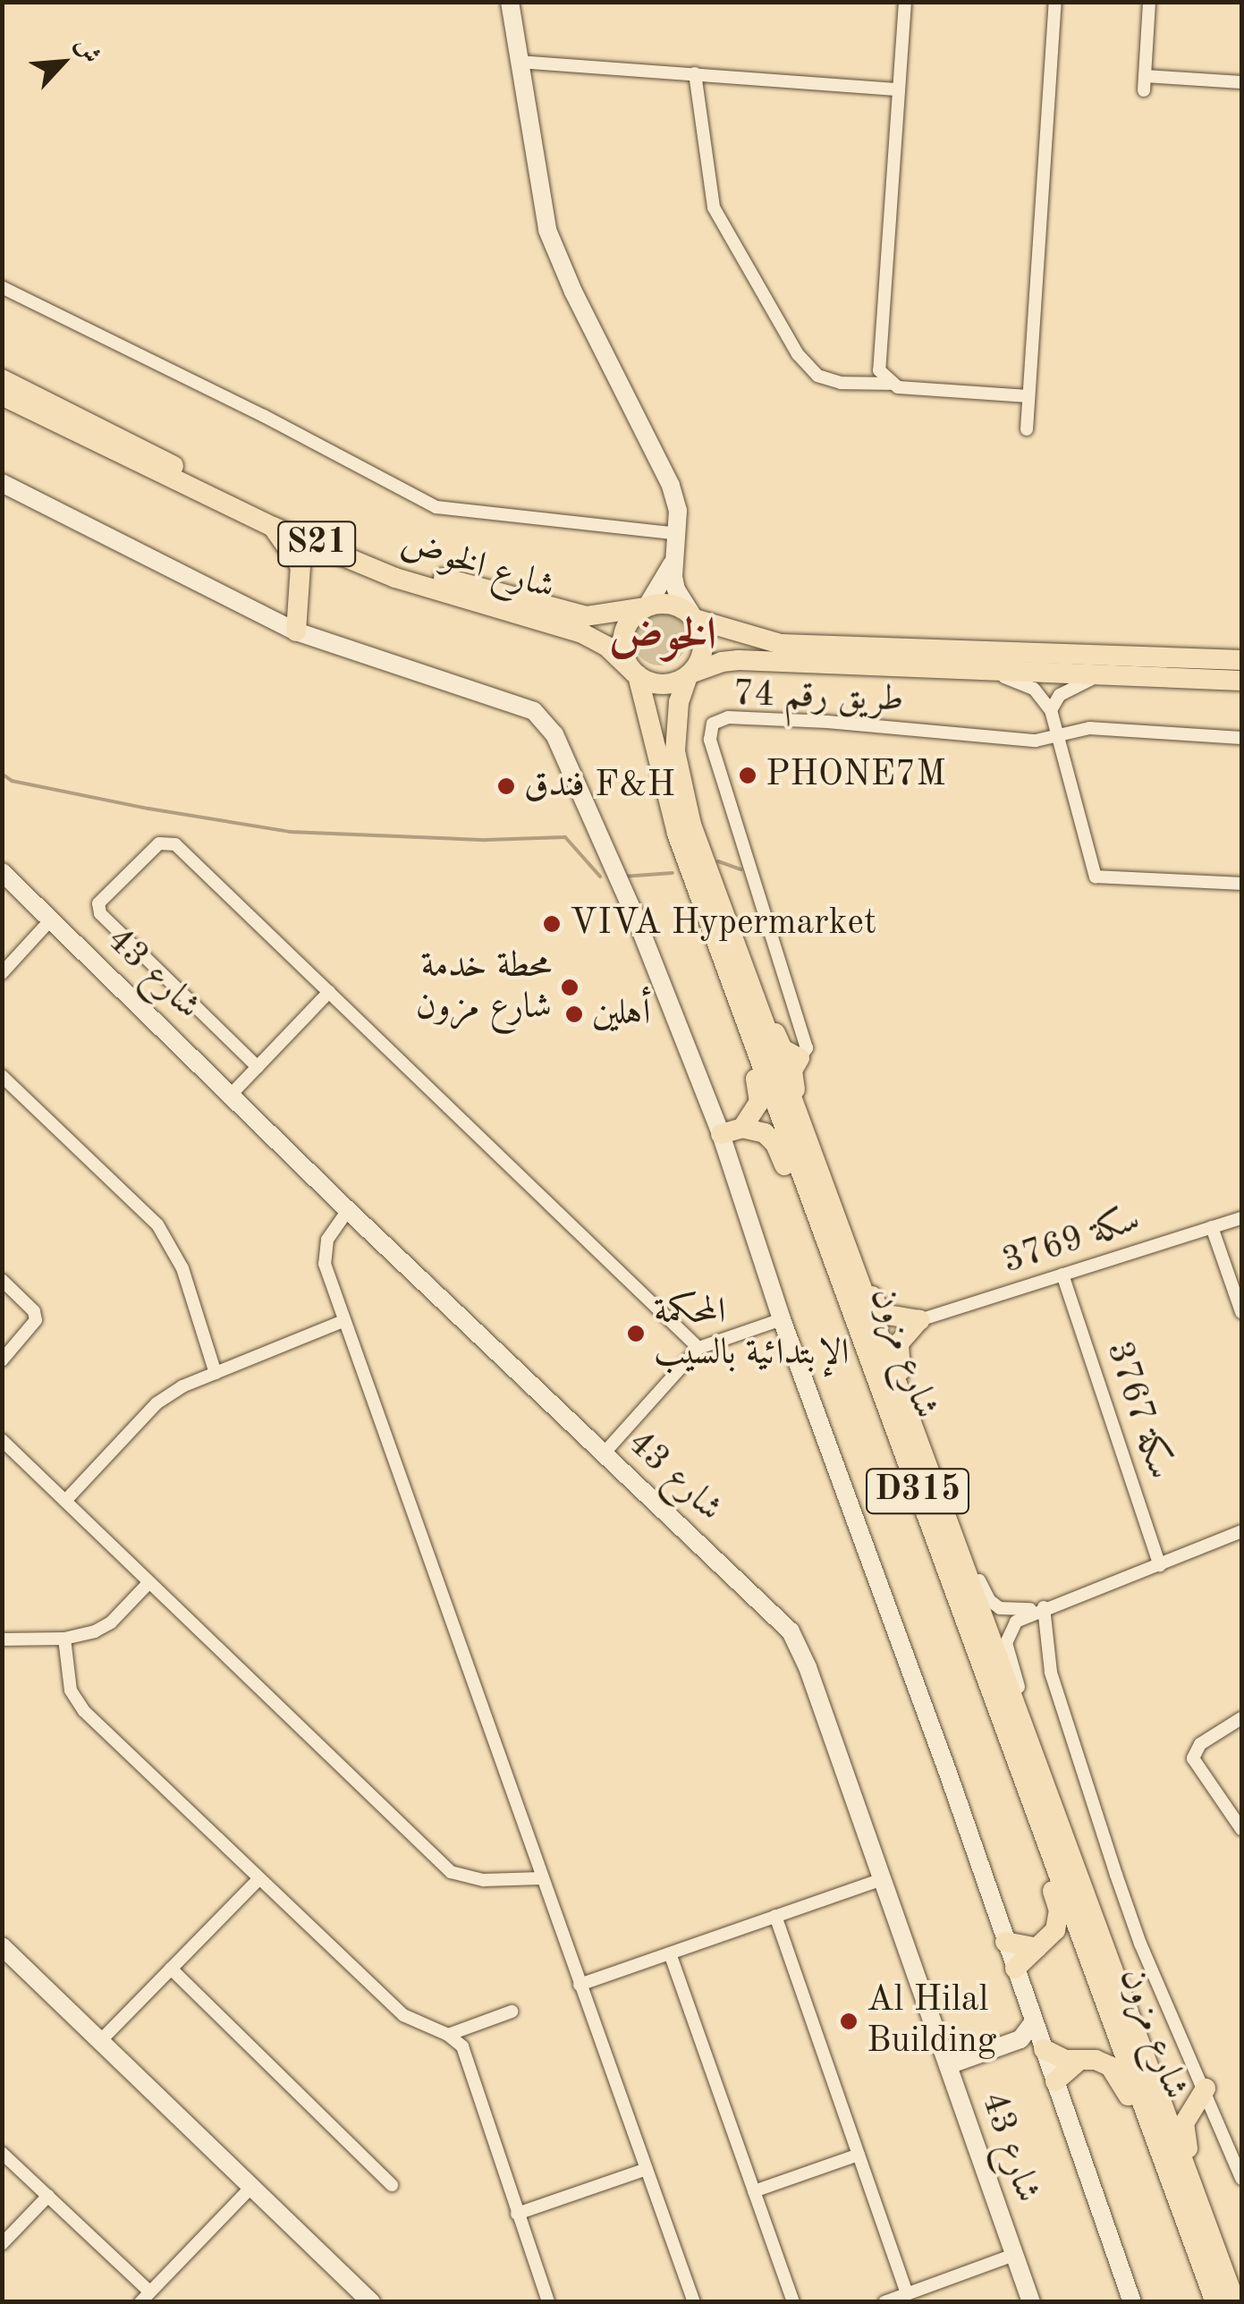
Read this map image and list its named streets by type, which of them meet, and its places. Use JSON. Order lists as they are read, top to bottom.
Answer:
{
  "streets": {
    "main road": [
      "S21",
      "شارع الخوض",
      "شارع مزون",
      "D315"
    ],
    "street": [
      "طريق رقم 74",
      "شارع 43",
      "سكة 3769",
      "سكة 3767"
    ]
  },
  "crossings": [
    ["S21", "شارع الخوض"],
    ["S21", "شارع مزون"],
    ["شارع الخوض", "شارع مزون"],
    ["سكة 3769", "سكة 3767"]
  ],
  "districts": ["الخوض"],
  "places": [
    "PHONE7M",
    "فندق F&H",
    "VIVA Hypermarket",
    "محطة خدمة شارع مزون",
    "أهلين",
    "المحكمة الإبتدائية بالسيب",
    "Al Hilal Building"
  ],
  "north": "top right"
}
